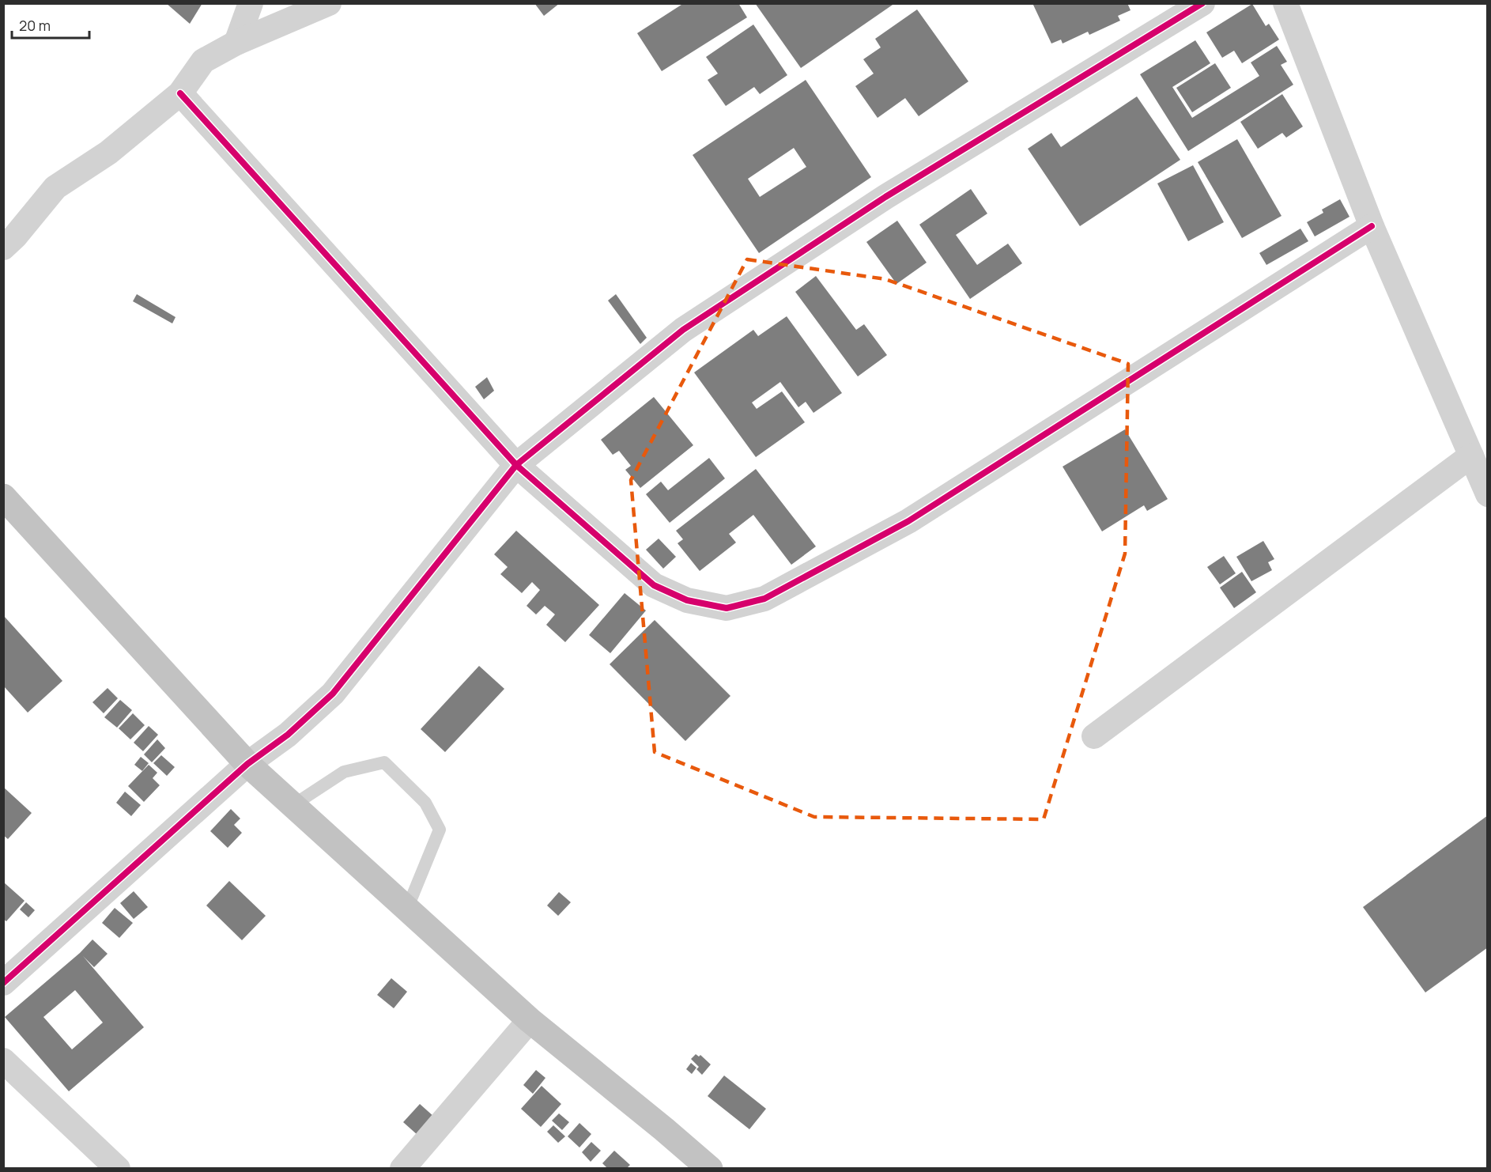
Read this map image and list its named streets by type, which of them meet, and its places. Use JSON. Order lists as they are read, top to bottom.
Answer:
{
  "scale_bar": "20 m"
}
